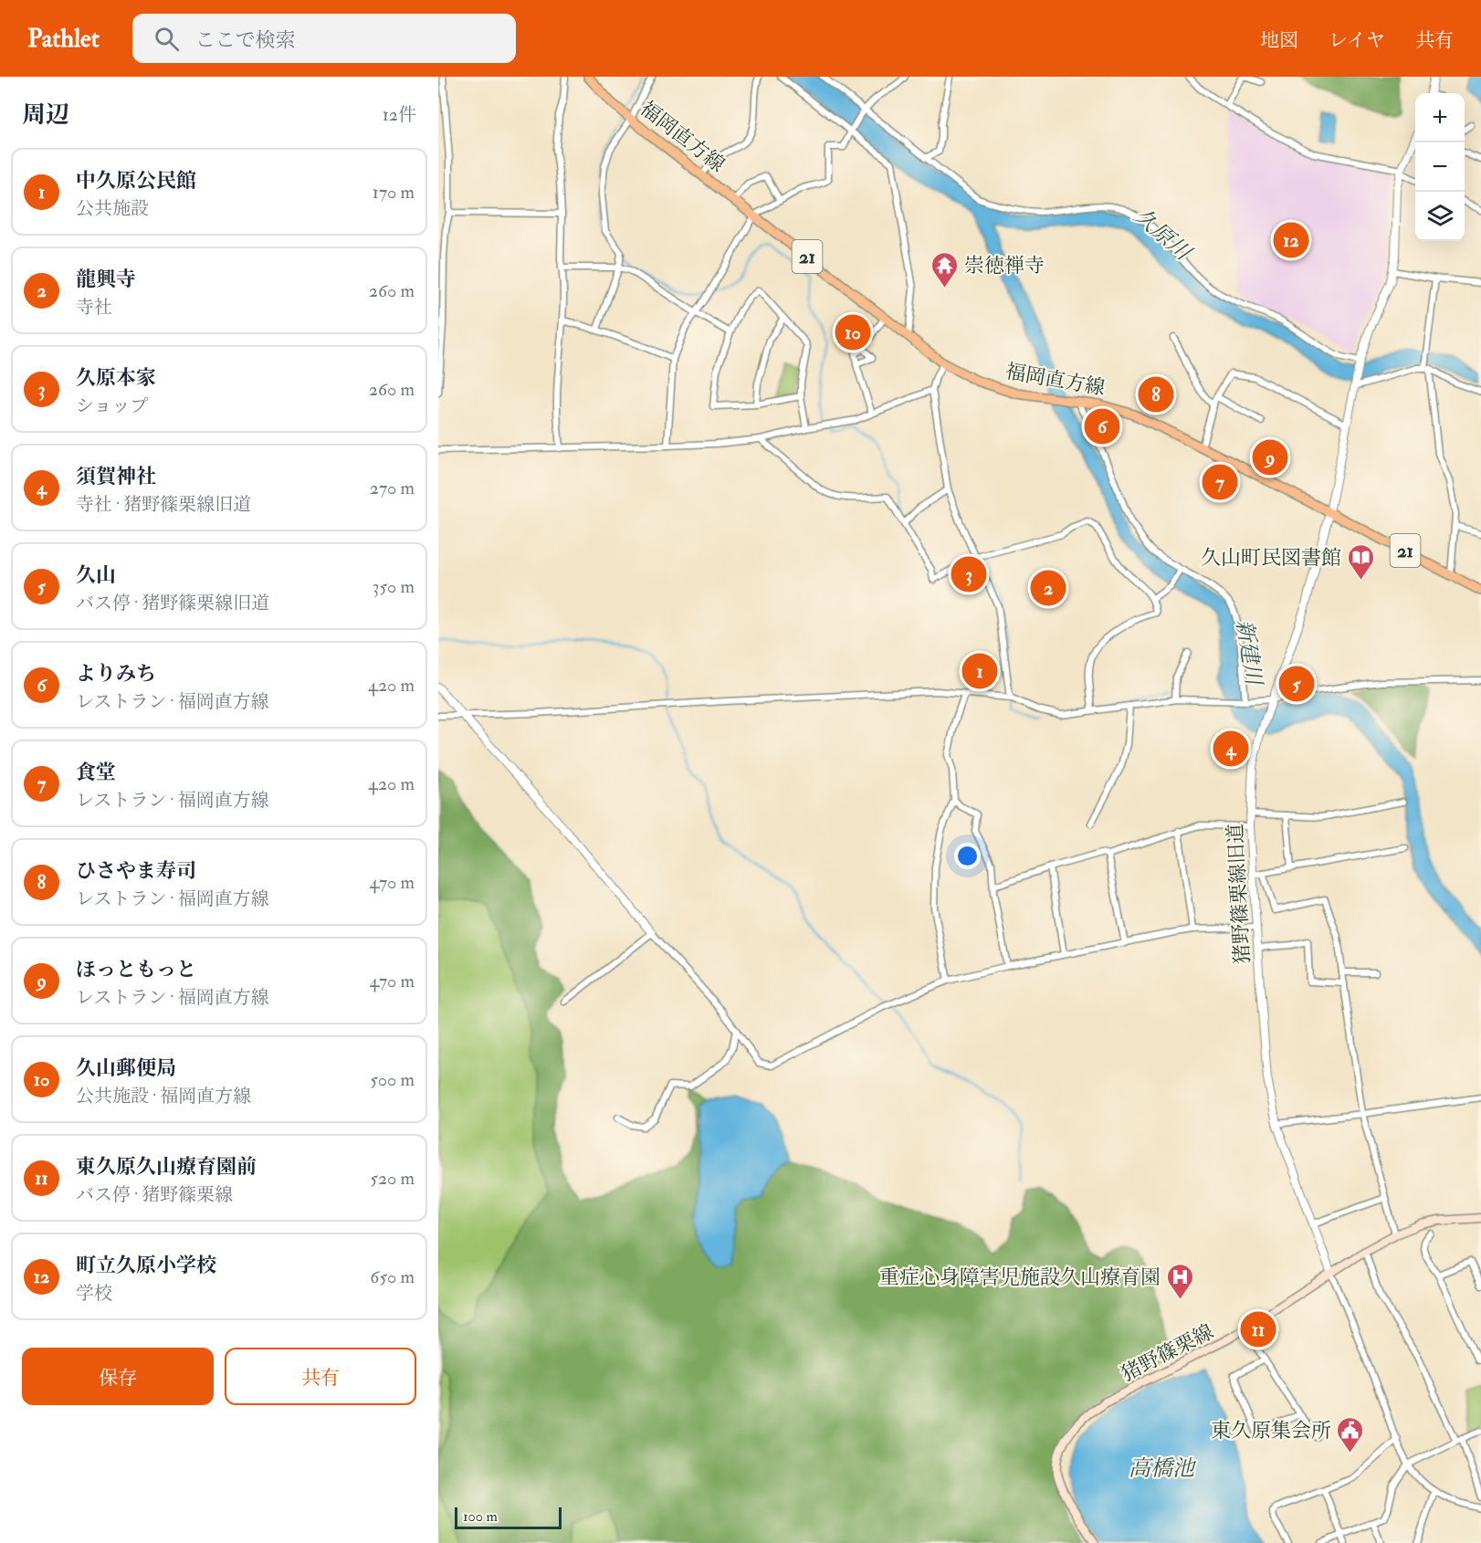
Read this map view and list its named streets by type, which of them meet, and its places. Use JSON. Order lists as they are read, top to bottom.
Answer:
{
  "streets": {
    "main road": ["福岡直方線", "21", "猪野篠栗線"],
    "street": ["猪野篠栗線旧道"]
  },
  "crossings": [
    ["福岡直方線", "猪野篠栗線旧道"],
    ["猪野篠栗線旧道", "猪野篠栗線"]
  ],
  "water": ["久原川", "新建川", "高橋池"],
  "places": {
    "temple": ["崇徳禅寺"],
    "library": ["久山町民図書館"],
    "hospital": ["重症心身障害児施設久山療育園"],
    "public building": ["東久原集会所"]
  },
  "scale_bar": "100 m",
  "page": {
    "header": "Pathlet",
    "search": "ここで検索",
    "nav": ["地図", "レイヤ", "共有"],
    "heading": ["周辺", "12件"],
    "map_buttons": ["+", "−"],
    "list": [
      {
        "mark": "1",
        "name": "中久原公民館",
        "note": "公共施設",
        "value": "170 m"
      },
      {
        "mark": "2",
        "name": "龍興寺",
        "note": "寺社",
        "value": "260 m"
      },
      {
        "mark": "3",
        "name": "久原本家",
        "note": "ショップ",
        "value": "260 m"
      },
      {
        "mark": "4",
        "name": "須賀神社",
        "note": "寺社 · 猪野篠栗線旧道",
        "value": "270 m"
      },
      {
        "mark": "5",
        "name": "久山",
        "note": "バス停 · 猪野篠栗線旧道",
        "value": "350 m"
      },
      {
        "mark": "6",
        "name": "よりみち",
        "note": "レストラン · 福岡直方線",
        "value": "420 m"
      },
      {
        "mark": "7",
        "name": "食堂",
        "note": "レストラン · 福岡直方線",
        "value": "420 m"
      },
      {
        "mark": "8",
        "name": "ひさやま寿司",
        "note": "レストラン · 福岡直方線",
        "value": "470 m"
      },
      {
        "mark": "9",
        "name": "ほっともっと",
        "note": "レストラン · 福岡直方線",
        "value": "470 m"
      },
      {
        "mark": "10",
        "name": "久山郵便局",
        "note": "公共施設 · 福岡直方線",
        "value": "500 m"
      },
      {
        "mark": "11",
        "name": "東久原久山療育園前",
        "note": "バス停 · 猪野篠栗線",
        "value": "520 m"
      },
      {
        "mark": "12",
        "name": "町立久原小学校",
        "note": "学校",
        "value": "650 m"
      }
    ],
    "pins": [
      "12",
      "10",
      "8",
      "6",
      "9",
      "7",
      "3",
      "2",
      "1",
      "5",
      "4",
      "11"
    ],
    "buttons": ["保存", "共有"],
    "scale": "100 m"
  }
}
